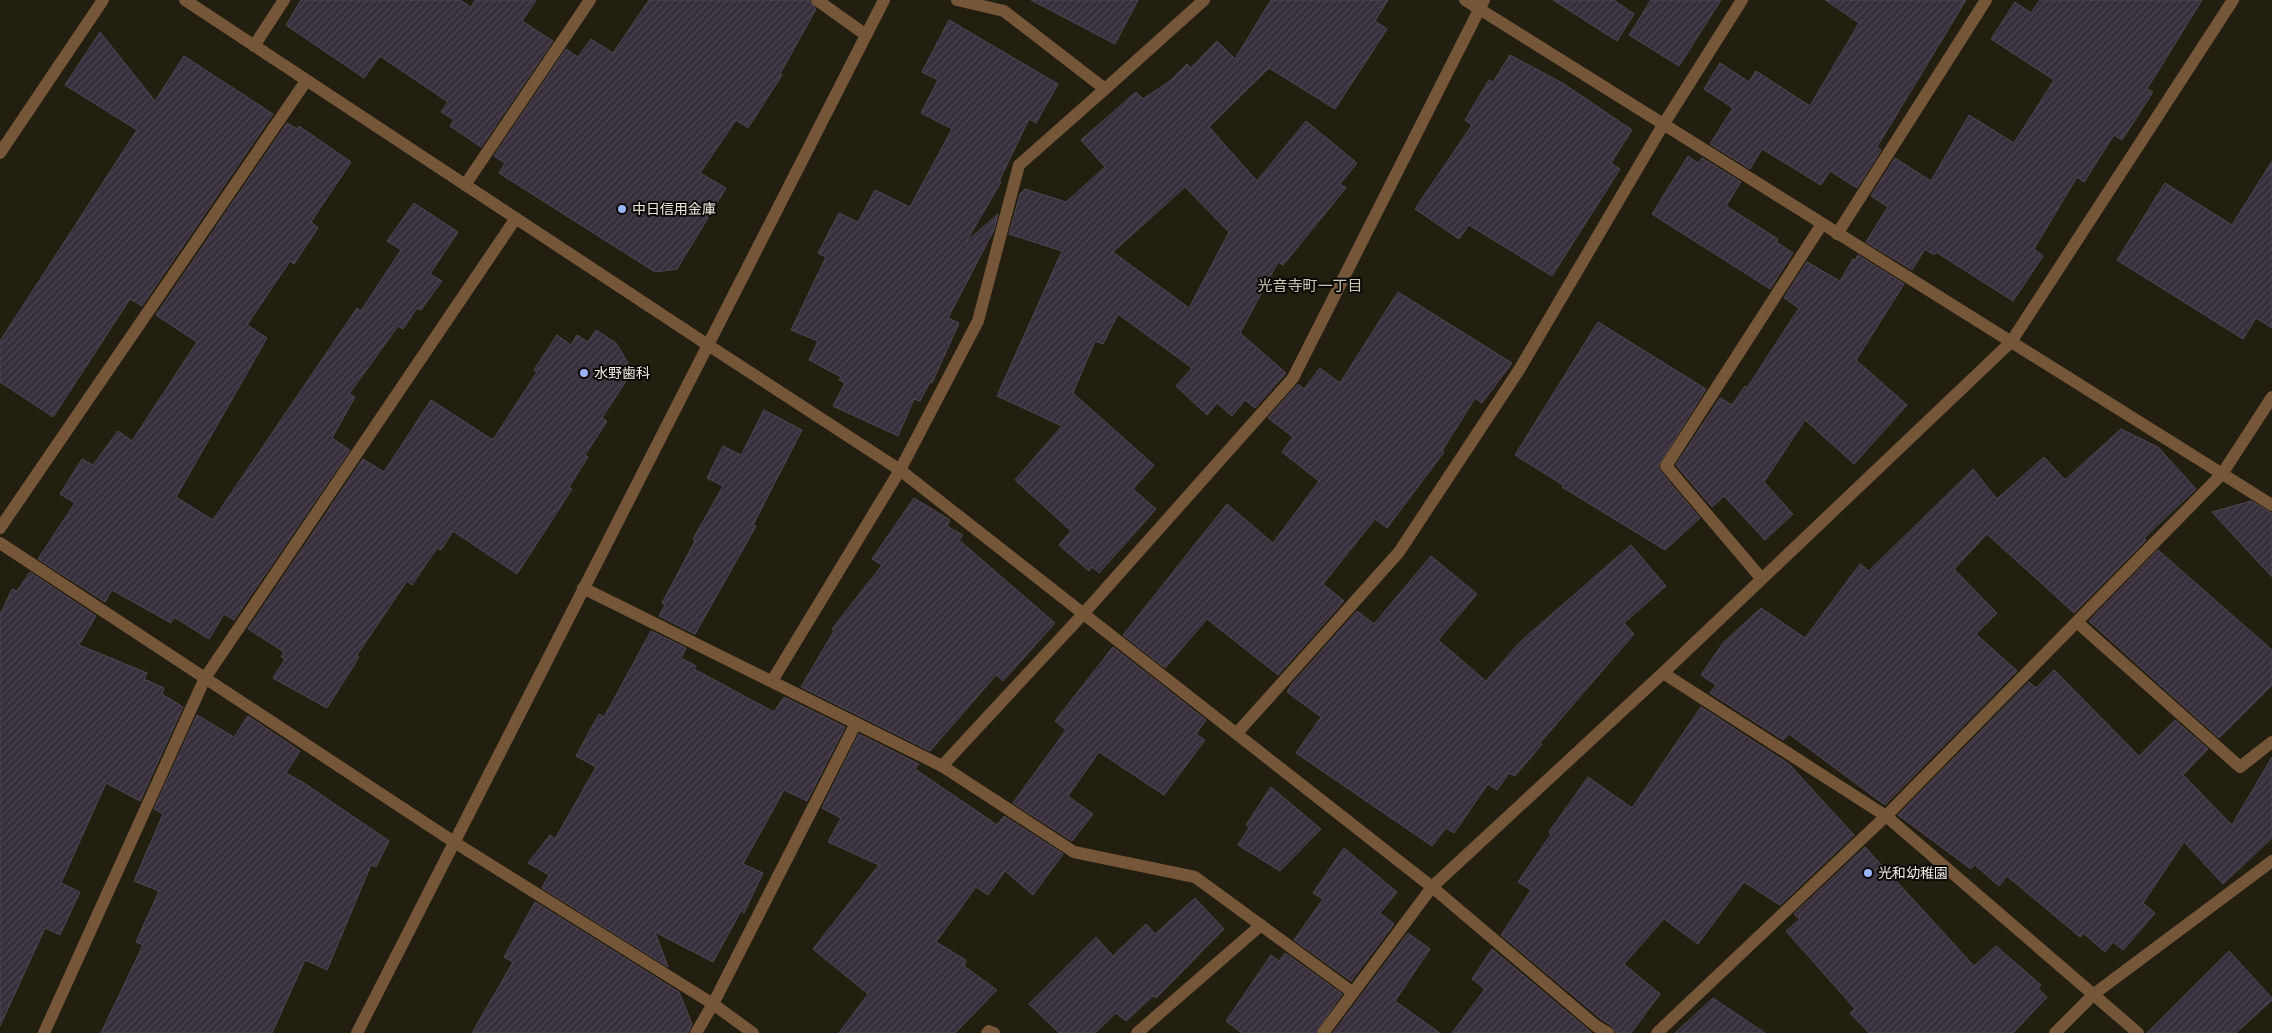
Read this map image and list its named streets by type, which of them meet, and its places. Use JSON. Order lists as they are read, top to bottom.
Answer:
{
  "districts": ["光音寺町一丁目"],
  "places": ["中日信用金庫", "水野歯科", "光和幼稚園"]
}
